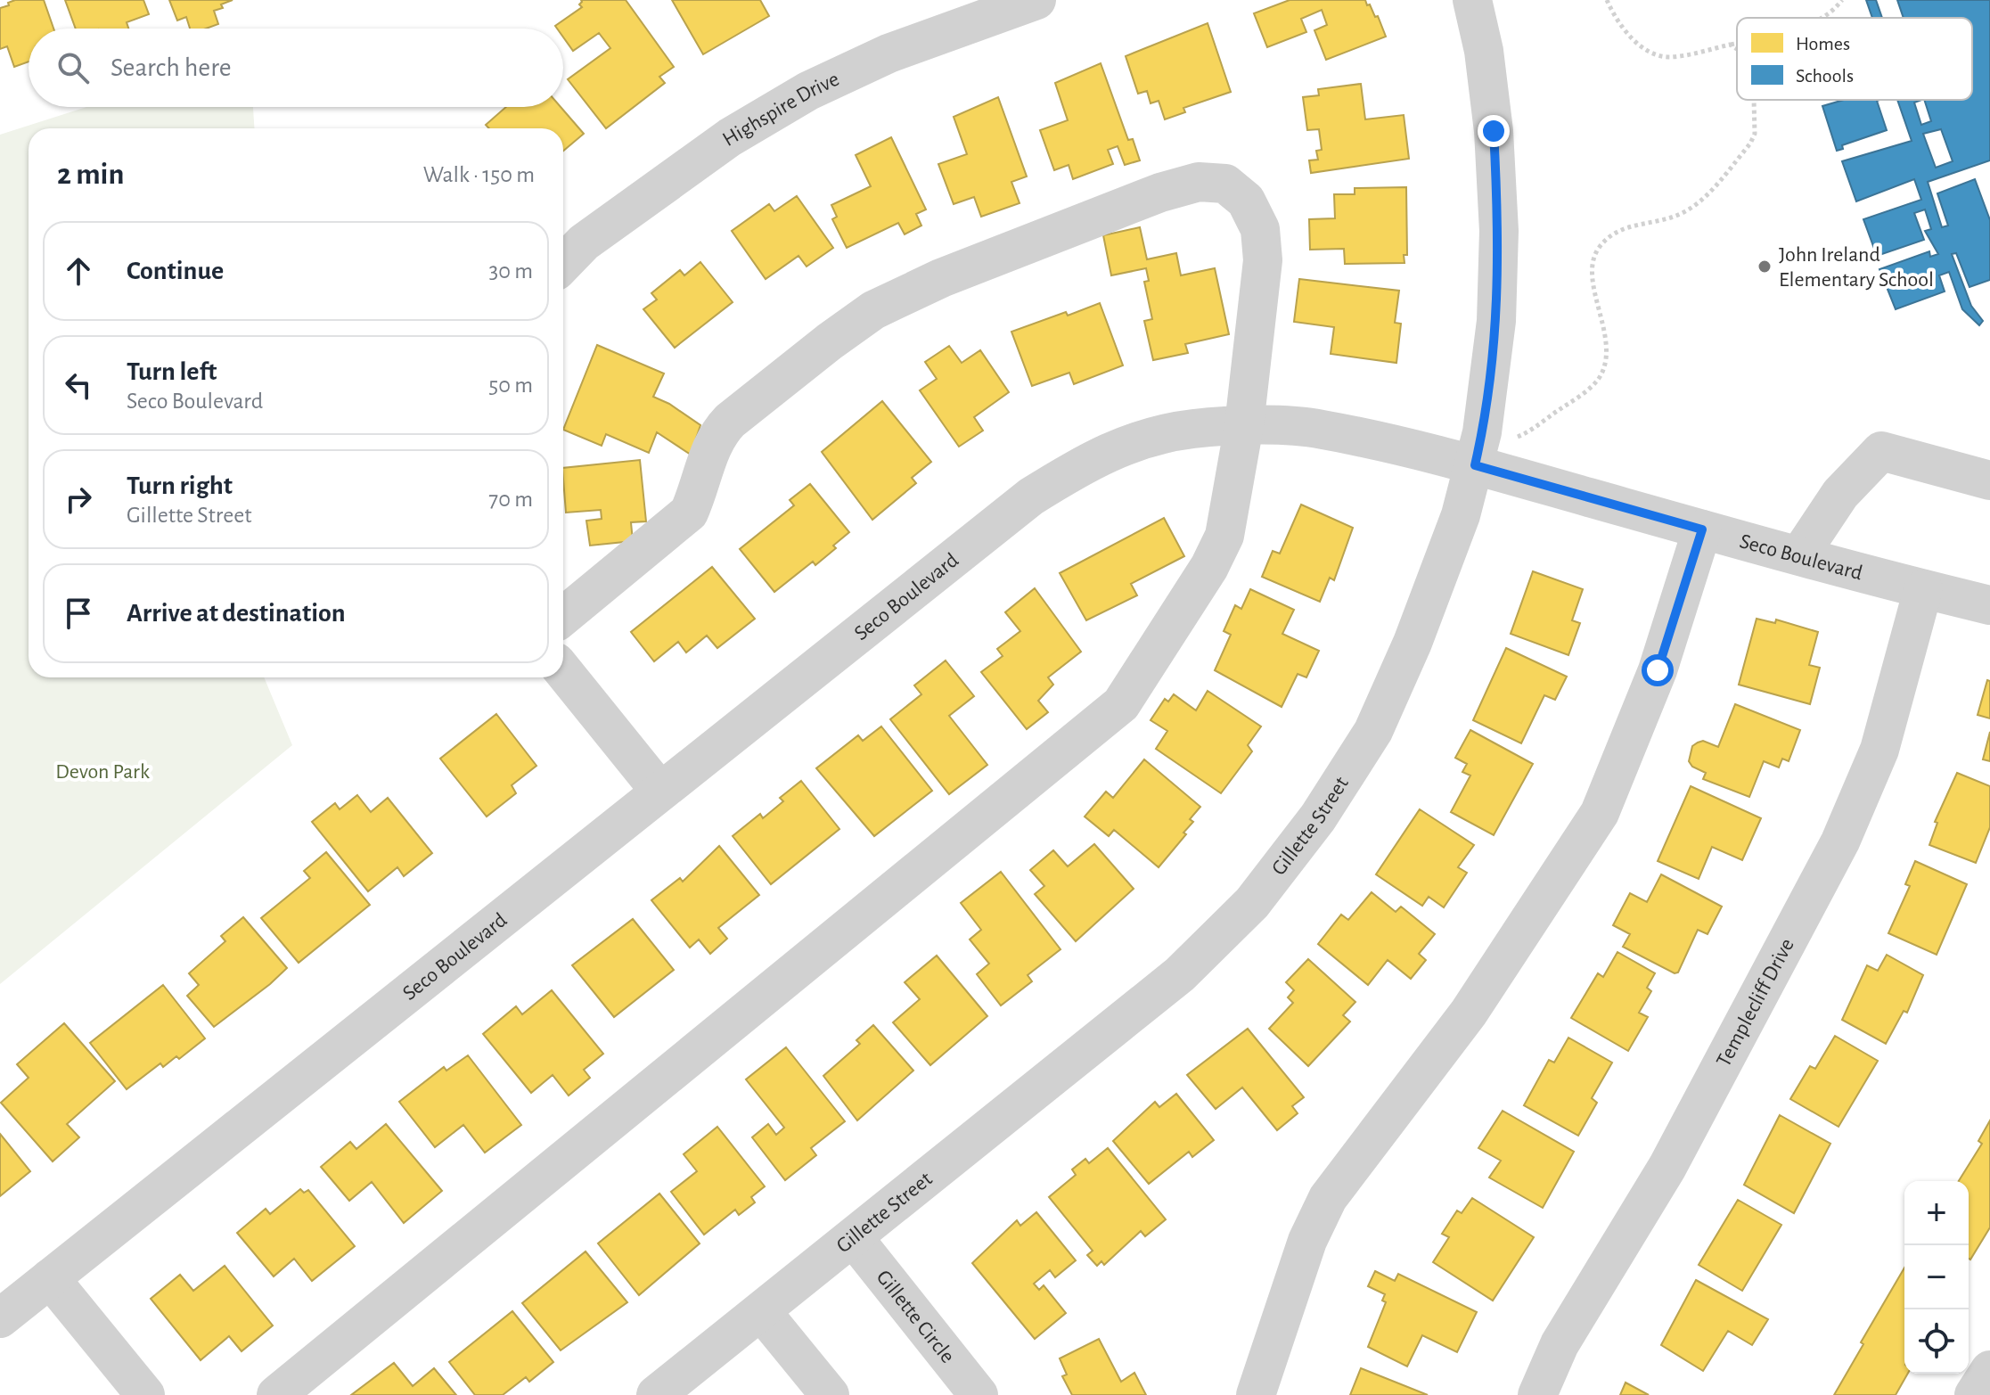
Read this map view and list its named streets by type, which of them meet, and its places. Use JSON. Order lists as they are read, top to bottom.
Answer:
{
  "streets": {
    "street": [
      "Highspire Drive",
      "Seco Boulevard",
      "Gillette Street",
      "Templecliff Drive",
      "Gillette Circle"
    ]
  },
  "crossings": [
    ["Seco Boulevard", "Gillette Street"],
    ["Seco Boulevard", "Templecliff Drive"],
    ["Gillette Street", "Gillette Circle"]
  ],
  "parks": ["Devon Park"],
  "places": ["John Ireland Elementary School"],
  "legend": ["Homes", "Schools"],
  "page": {
    "search": "Search here",
    "heading": ["2 min", "Walk · 150 m"],
    "list": [
      ["Continue", "30 m"],
      ["Turn left", "Seco Boulevard", "50 m"],
      ["Turn right", "Gillette Street", "70 m"],
      "Arrive at destination"
    ],
    "map_buttons": ["+", "−"]
  }
}
